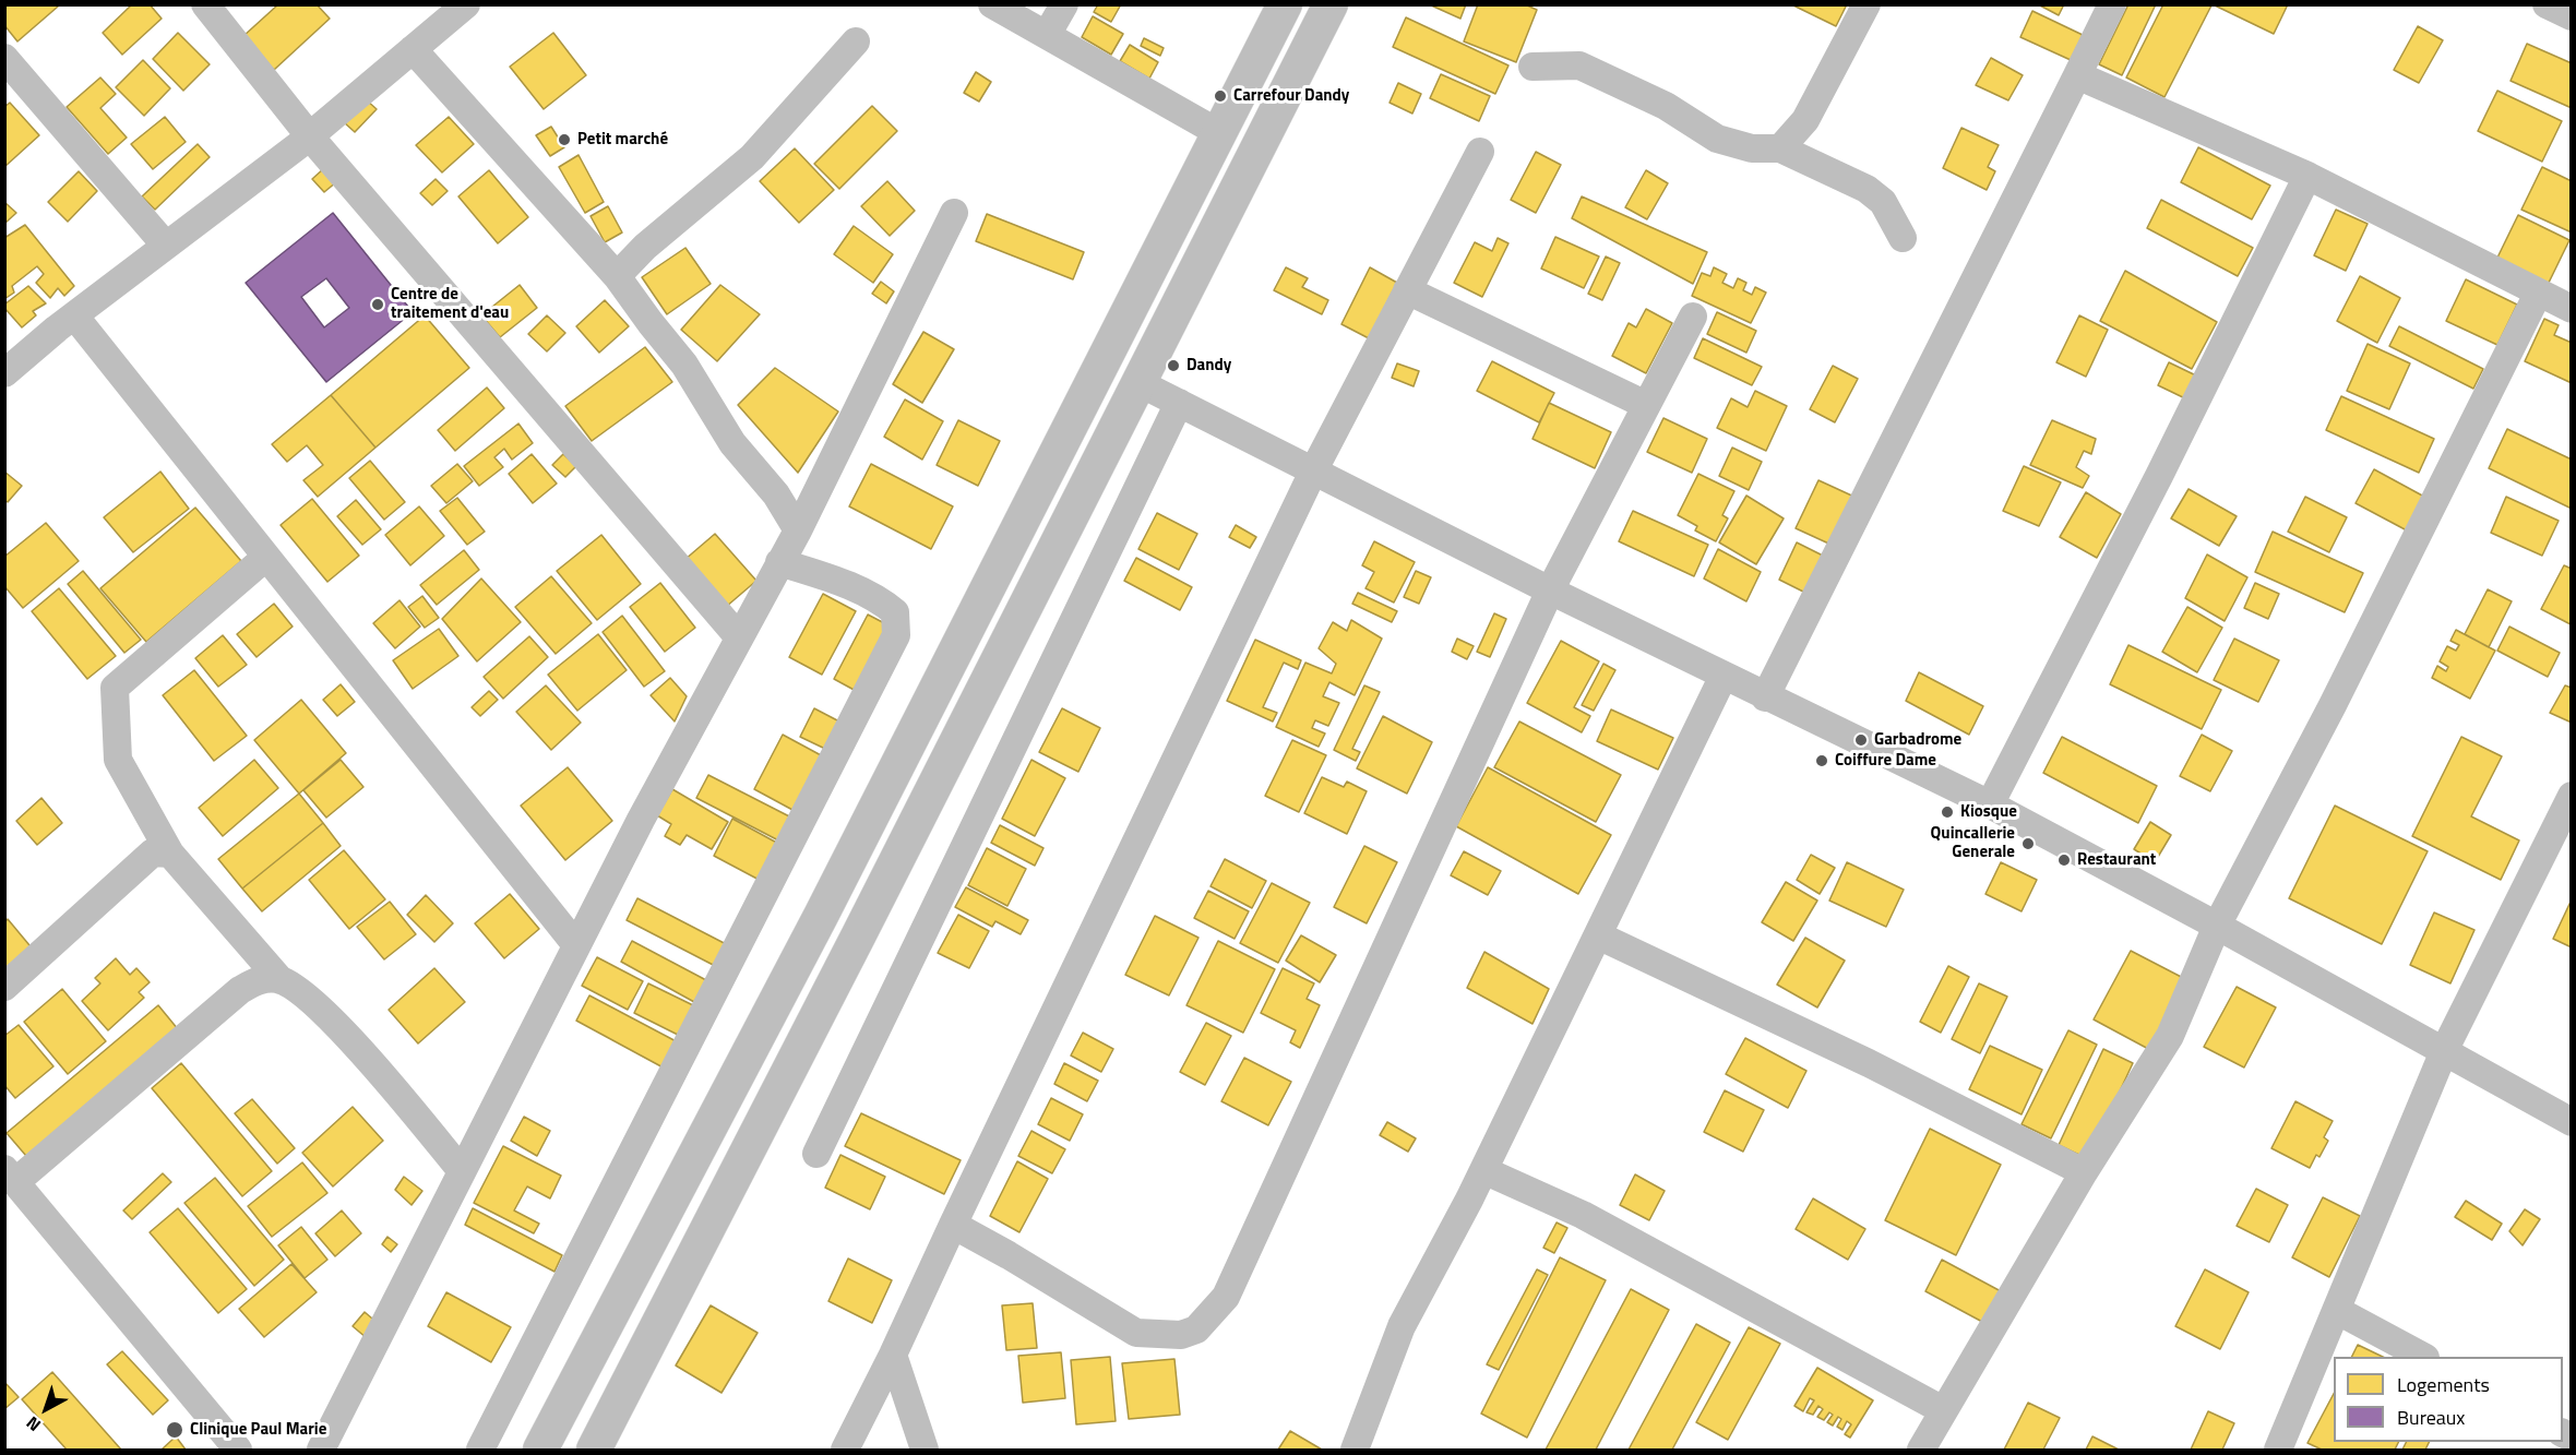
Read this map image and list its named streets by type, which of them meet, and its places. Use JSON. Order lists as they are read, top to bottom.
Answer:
{
  "places": [
    "Carrefour Dandy",
    "Petit marché",
    "Centre de traitement d'eau",
    "Dandy",
    "Garbadrome",
    "Coiffure Dame",
    "Kiosque",
    "Quincallerie Generale",
    "Restaurant",
    "Clinique Paul Marie"
  ],
  "legend": ["Logements", "Bureaux"],
  "north": "bottom left"
}
